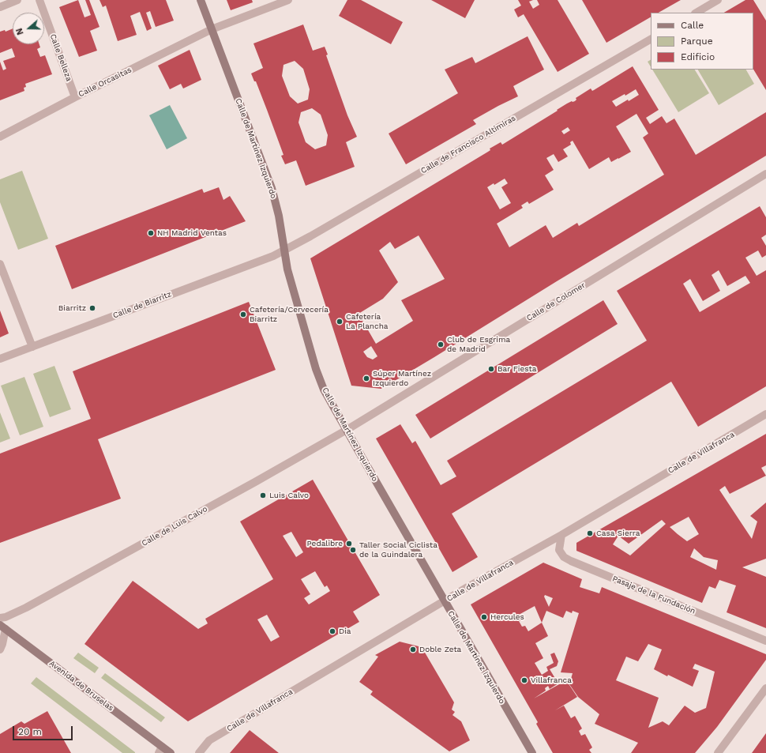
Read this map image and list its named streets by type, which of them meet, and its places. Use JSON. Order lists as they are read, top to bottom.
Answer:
{
  "streets": {
    "street": [
      "Calle Belleza",
      "Calle Orcasitas",
      "Calle de Francisco Altimiras",
      "Calle de Martínez Izquierdo",
      "Calle de Colomer",
      "Calle de Biarritz",
      "Calle de Villafranca",
      "Calle de Luis Calvo",
      "Pasaje de la Fundación",
      "Avenida de Bruselas"
    ]
  },
  "crossings": [
    ["Calle Belleza", "Calle Orcasitas"],
    ["Calle Orcasitas", "Calle de Martínez Izquierdo"],
    ["Calle de Francisco Altimiras", "Calle de Martínez Izquierdo"],
    ["Calle de Francisco Altimiras", "Calle de Biarritz"],
    ["Calle de Martínez Izquierdo", "Calle de Colomer"],
    ["Calle de Martínez Izquierdo", "Calle de Biarritz"],
    ["Calle de Martínez Izquierdo", "Calle de Villafranca"],
    ["Calle de Martínez Izquierdo", "Calle de Luis Calvo"],
    ["Calle de Colomer", "Calle de Luis Calvo"],
    ["Calle de Villafranca", "Pasaje de la Fundación"]
  ],
  "places": [
    "NH Madrid Ventas",
    "Biarritz",
    "Cafetería/Cervecería Biarritz",
    "Cafetería La Plancha",
    "Club de Esgrima de Madrid",
    "Bar Fiesta",
    "Súper Martínez Izquierdo",
    "Luis Calvo",
    "Casa Sierra",
    "Pedalibre",
    "Taller Social Ciclista de la Guindalera",
    "Hercules",
    "Dia",
    "Doble Zeta",
    "Villafranca"
  ],
  "legend": ["Calle", "Parque", "Edificio"],
  "scale_bar": "20 m",
  "north": "left"
}
